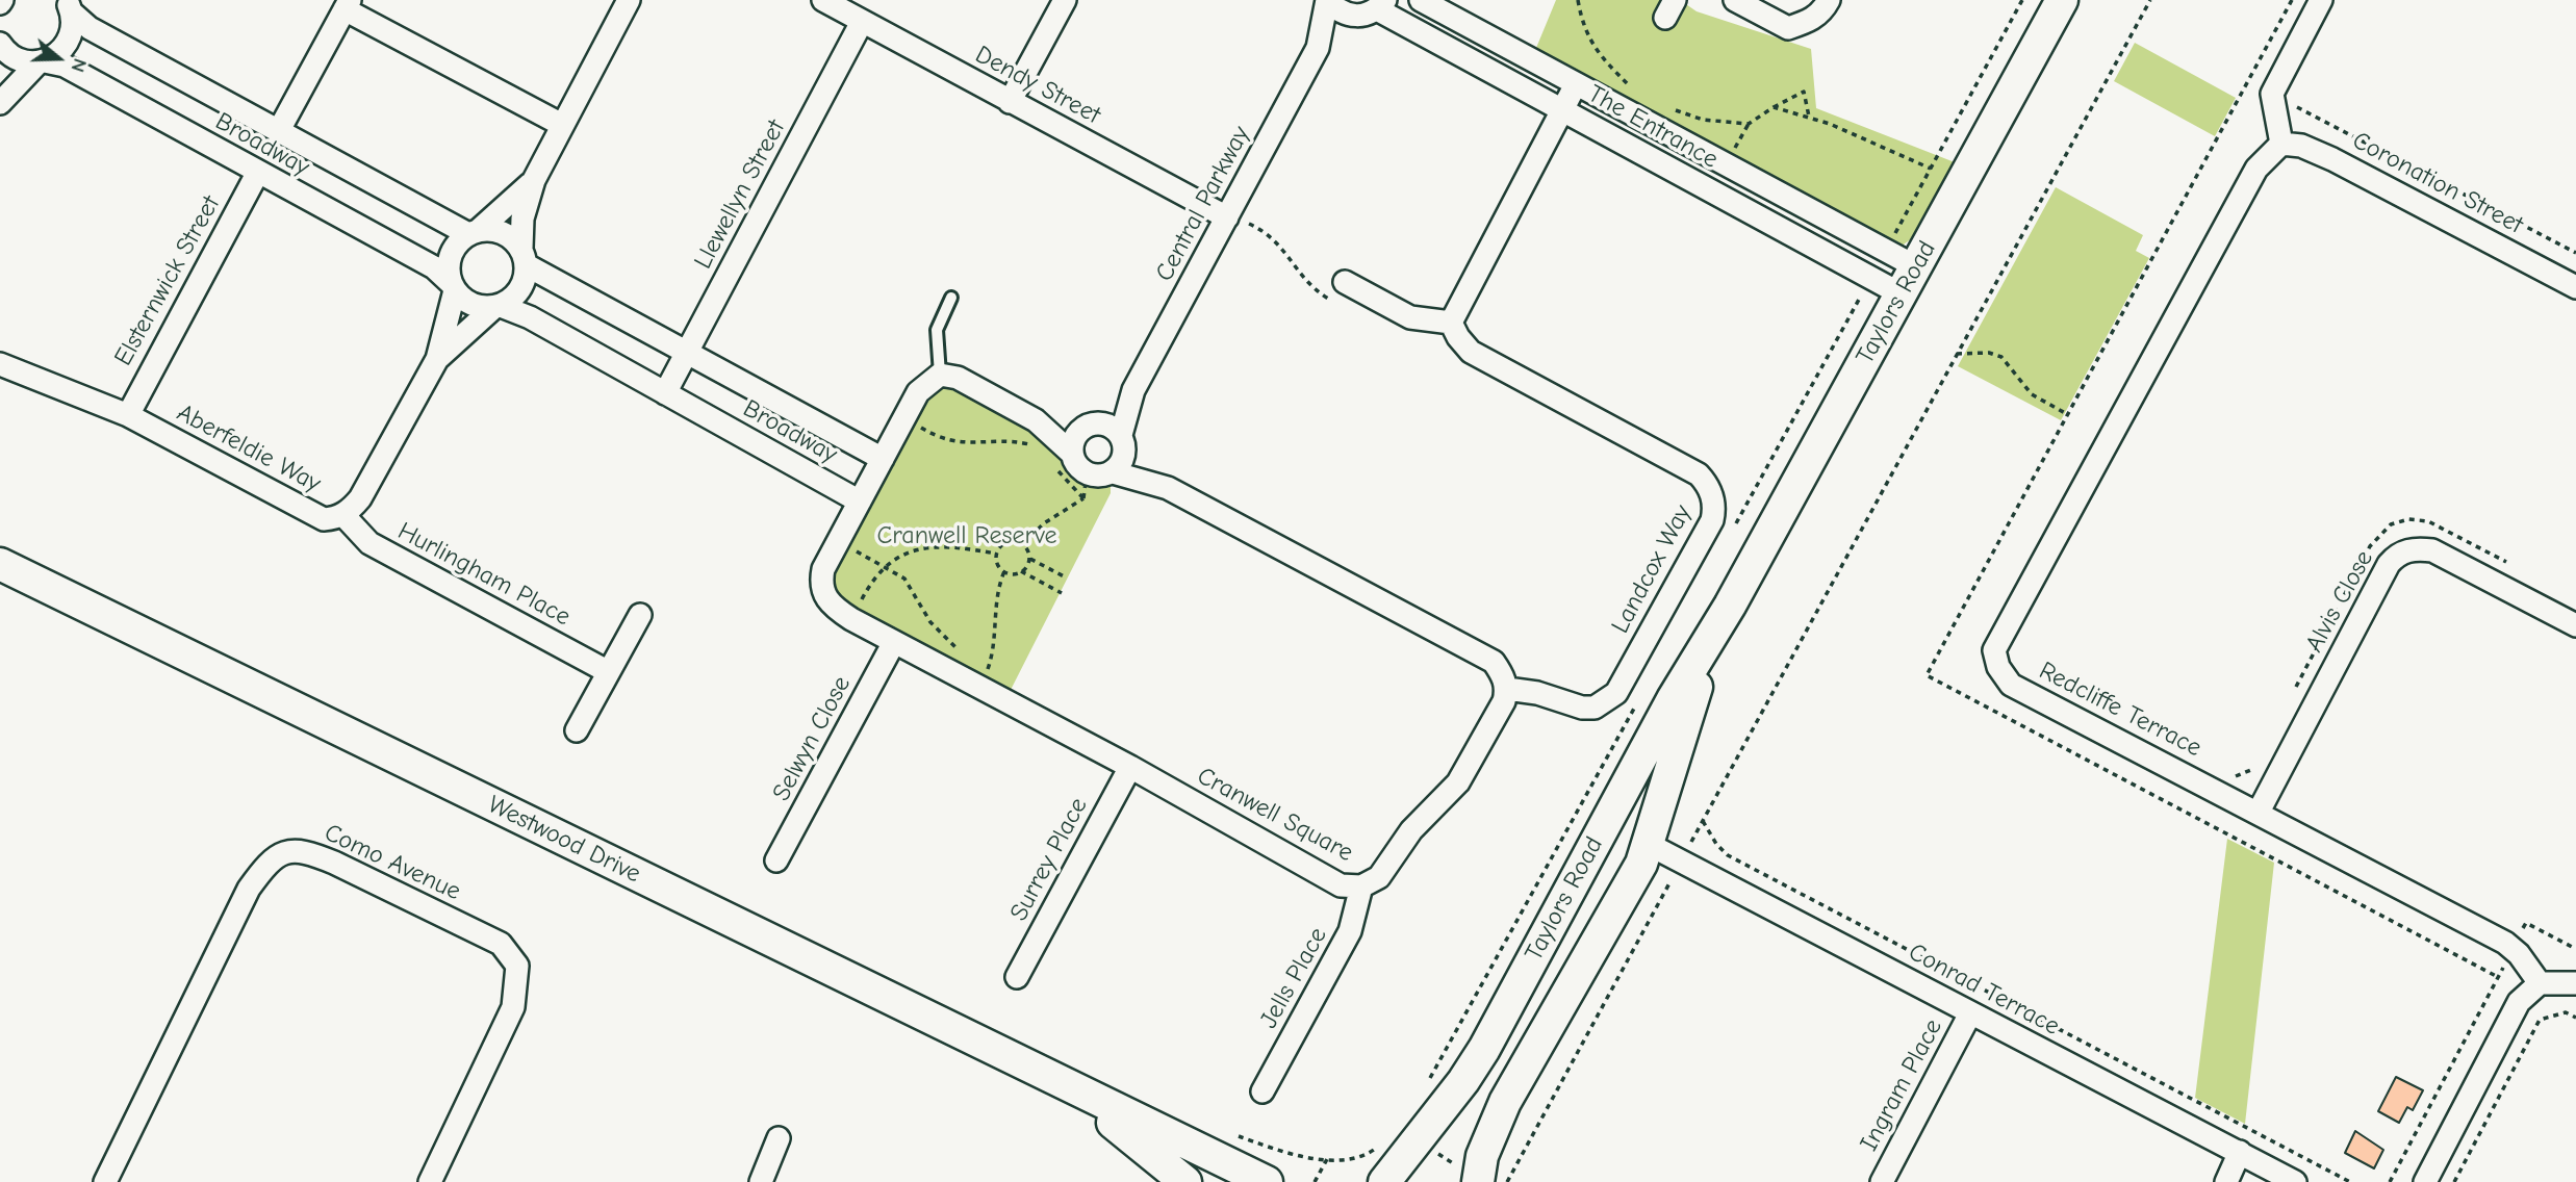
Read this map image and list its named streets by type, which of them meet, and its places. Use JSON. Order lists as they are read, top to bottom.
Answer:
{
  "streets": {
    "main road": ["Taylors Road", "Westwood Drive"],
    "street": [
      "Dendy Street",
      "The Entrance",
      "Broadway",
      "Coronation Street",
      "Llewellyn Street",
      "Central Parkway",
      "Elsternwick Street",
      "Aberfeldie Way",
      "Landcox Way",
      "Hurlingham Place",
      "Alvis Close",
      "Redcliffe Terrace",
      "Selwyn Close",
      "Cranwell Square",
      "Surrey Place",
      "Como Avenue",
      "Jells Place",
      "Conrad Terrace",
      "Ingram Place"
    ]
  },
  "crossings": [
    ["Dendy Street", "Llewellyn Street"],
    ["Dendy Street", "Central Parkway"],
    ["The Entrance", "Taylors Road"],
    ["Broadway", "Llewellyn Street"],
    ["Broadway", "Elsternwick Street"],
    ["Broadway", "Aberfeldie Way"],
    ["Broadway", "Cranwell Square"],
    ["Coronation Street", "Redcliffe Terrace"],
    ["Elsternwick Street", "Aberfeldie Way"],
    ["Taylors Road", "Conrad Terrace"],
    ["Aberfeldie Way", "Hurlingham Place"],
    ["Landcox Way", "Cranwell Square"],
    ["Alvis Close", "Redcliffe Terrace"],
    ["Selwyn Close", "Cranwell Square"],
    ["Cranwell Square", "Surrey Place"],
    ["Cranwell Square", "Jells Place"],
    ["Conrad Terrace", "Ingram Place"]
  ],
  "parks": ["Cranwell Reserve"],
  "north": "right"
}
